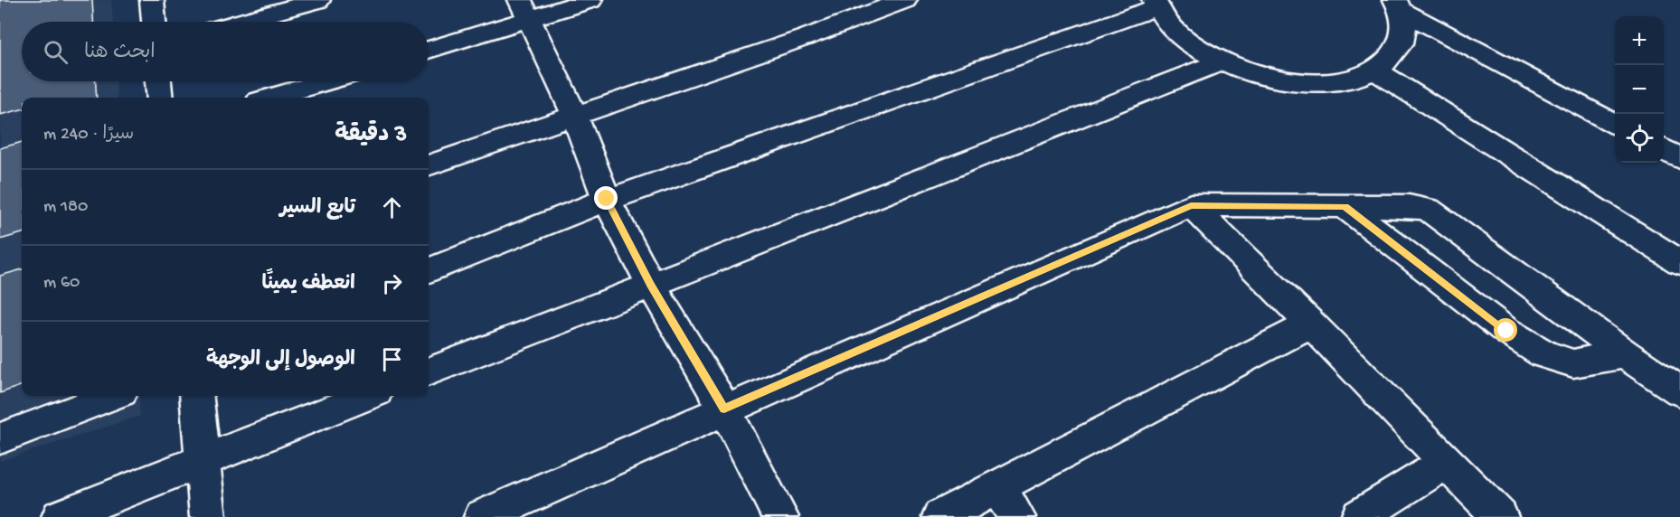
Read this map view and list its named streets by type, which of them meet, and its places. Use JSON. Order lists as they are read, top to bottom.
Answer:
{
  "page": {
    "map_buttons": ["+", "−"],
    "search": "ابحث هنا",
    "heading": ["3 دقيقة", "سيرًا · 240 m"],
    "list": [
      ["تابع السير", "180 m"],
      ["انعطف يمينًا", "60 m"],
      "الوصول إلى الوجهة"
    ]
  }
}
